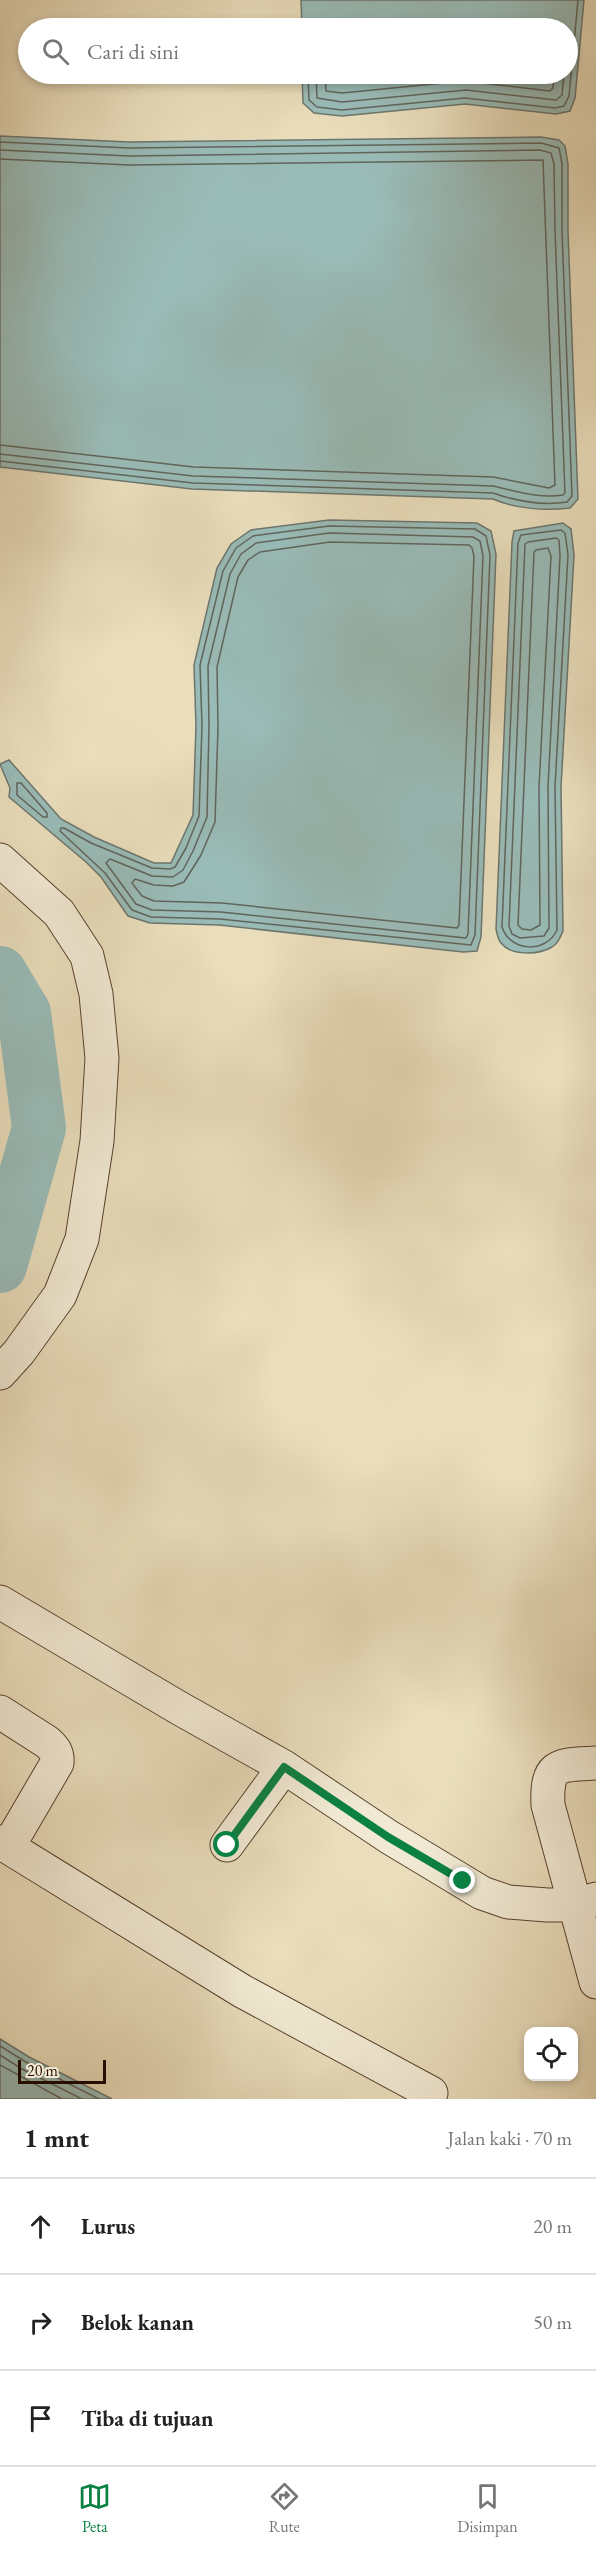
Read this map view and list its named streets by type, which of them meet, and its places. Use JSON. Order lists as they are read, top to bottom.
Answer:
{
  "scale_bar": "20 m",
  "page": {
    "search": "Cari di sini",
    "scale": "20 m",
    "heading": ["1 mnt", "Jalan kaki · 70 m"],
    "list": [
      ["Lurus", "20 m"],
      ["Belok kanan", "50 m"],
      "Tiba di tujuan"
    ],
    "nav": ["Peta", "Rute", "Disimpan"]
  }
}
